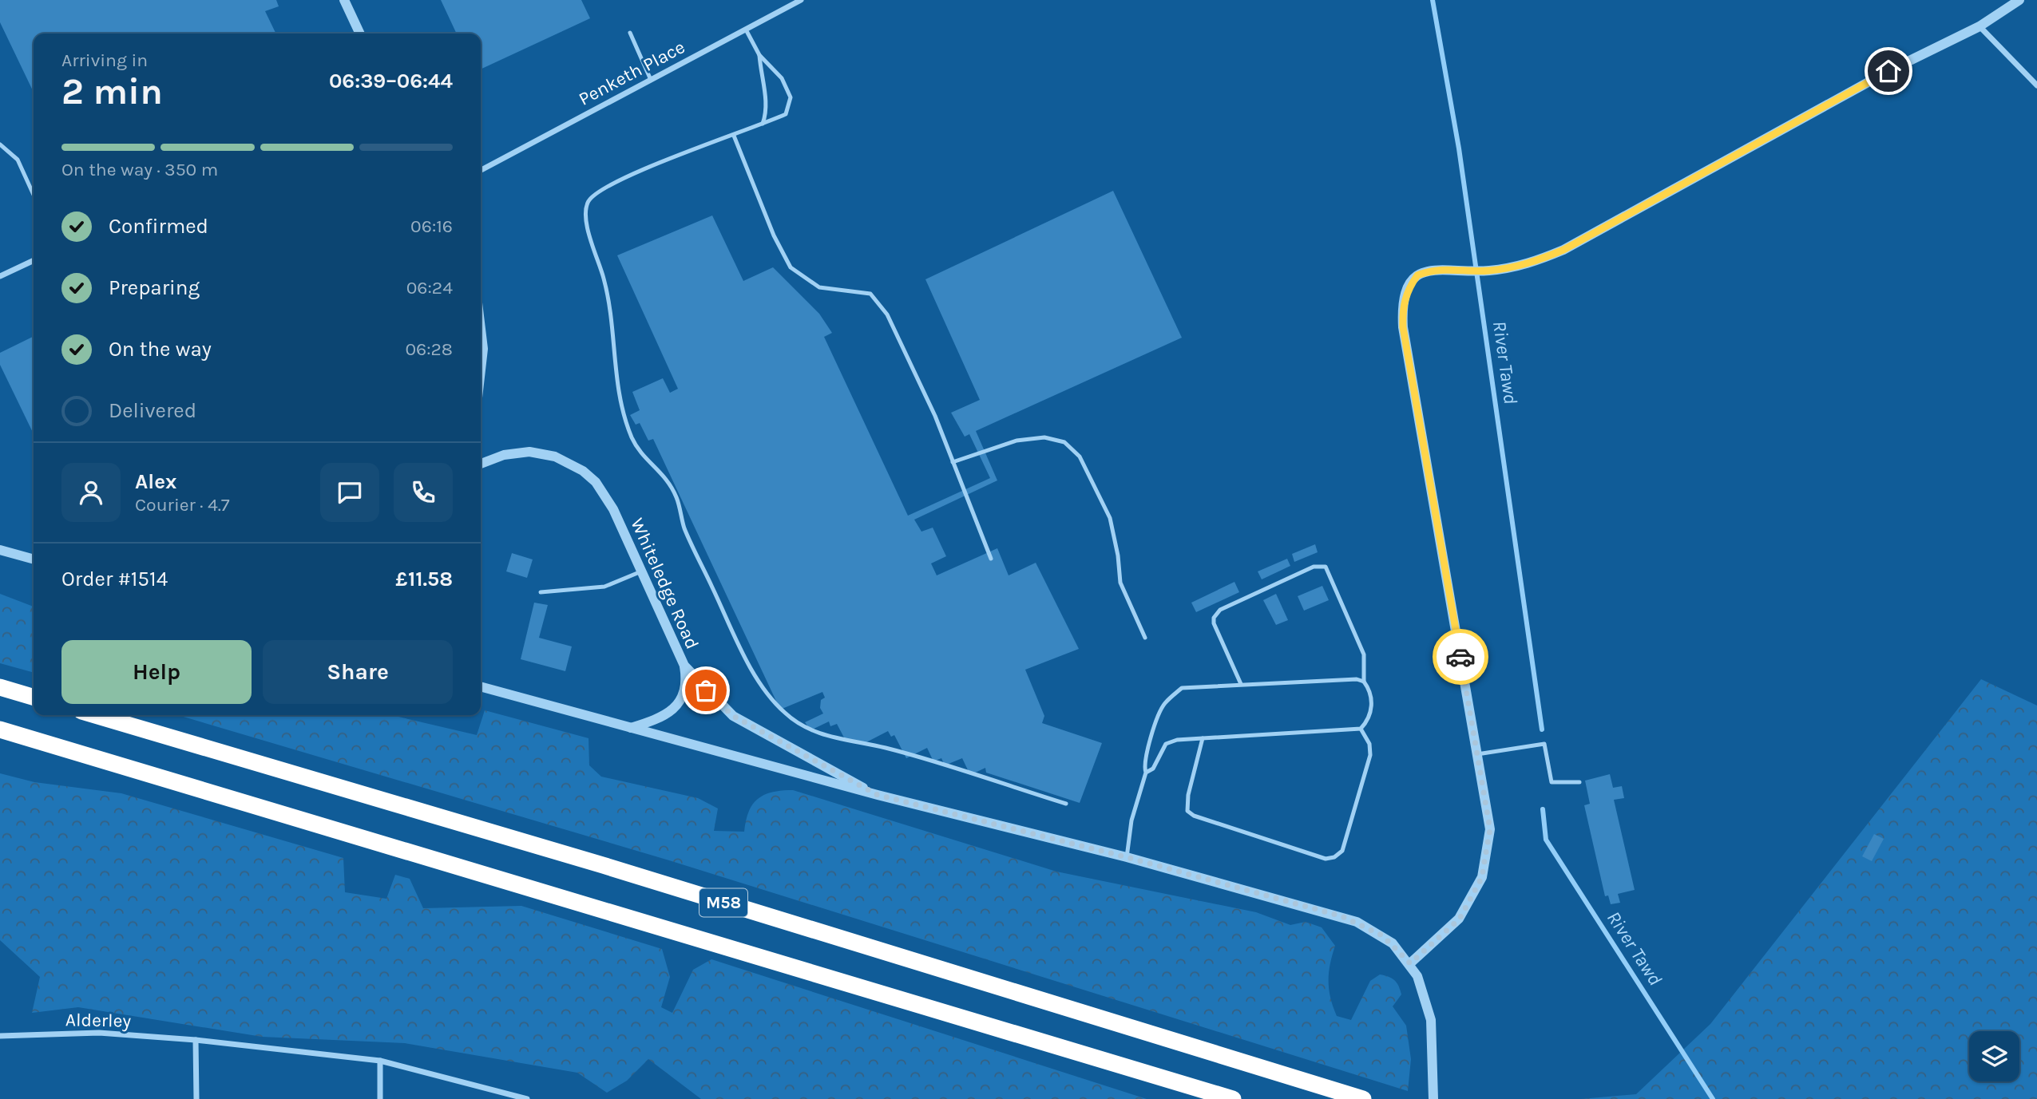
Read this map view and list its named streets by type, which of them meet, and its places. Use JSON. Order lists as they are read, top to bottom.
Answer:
{
  "streets": {
    "highway": ["M58"],
    "street": ["Penketh Place", "Whiteledge Road", "Alderley"]
  },
  "water": ["River Tawd"],
  "page": {
    "heading": ["2 min", "Arriving in", "06:39–06:44"],
    "panel": [
      "Alex",
      "Courier · 4.7",
      "Order #1514",
      "£11.58"
    ],
    "bar": "On the way · 350 m",
    "list": [
      ["Confirmed", "06:16"],
      ["Preparing", "06:24"],
      ["On the way", "06:28"],
      "Delivered"
    ],
    "buttons": ["Help", "Share"]
  }
}
